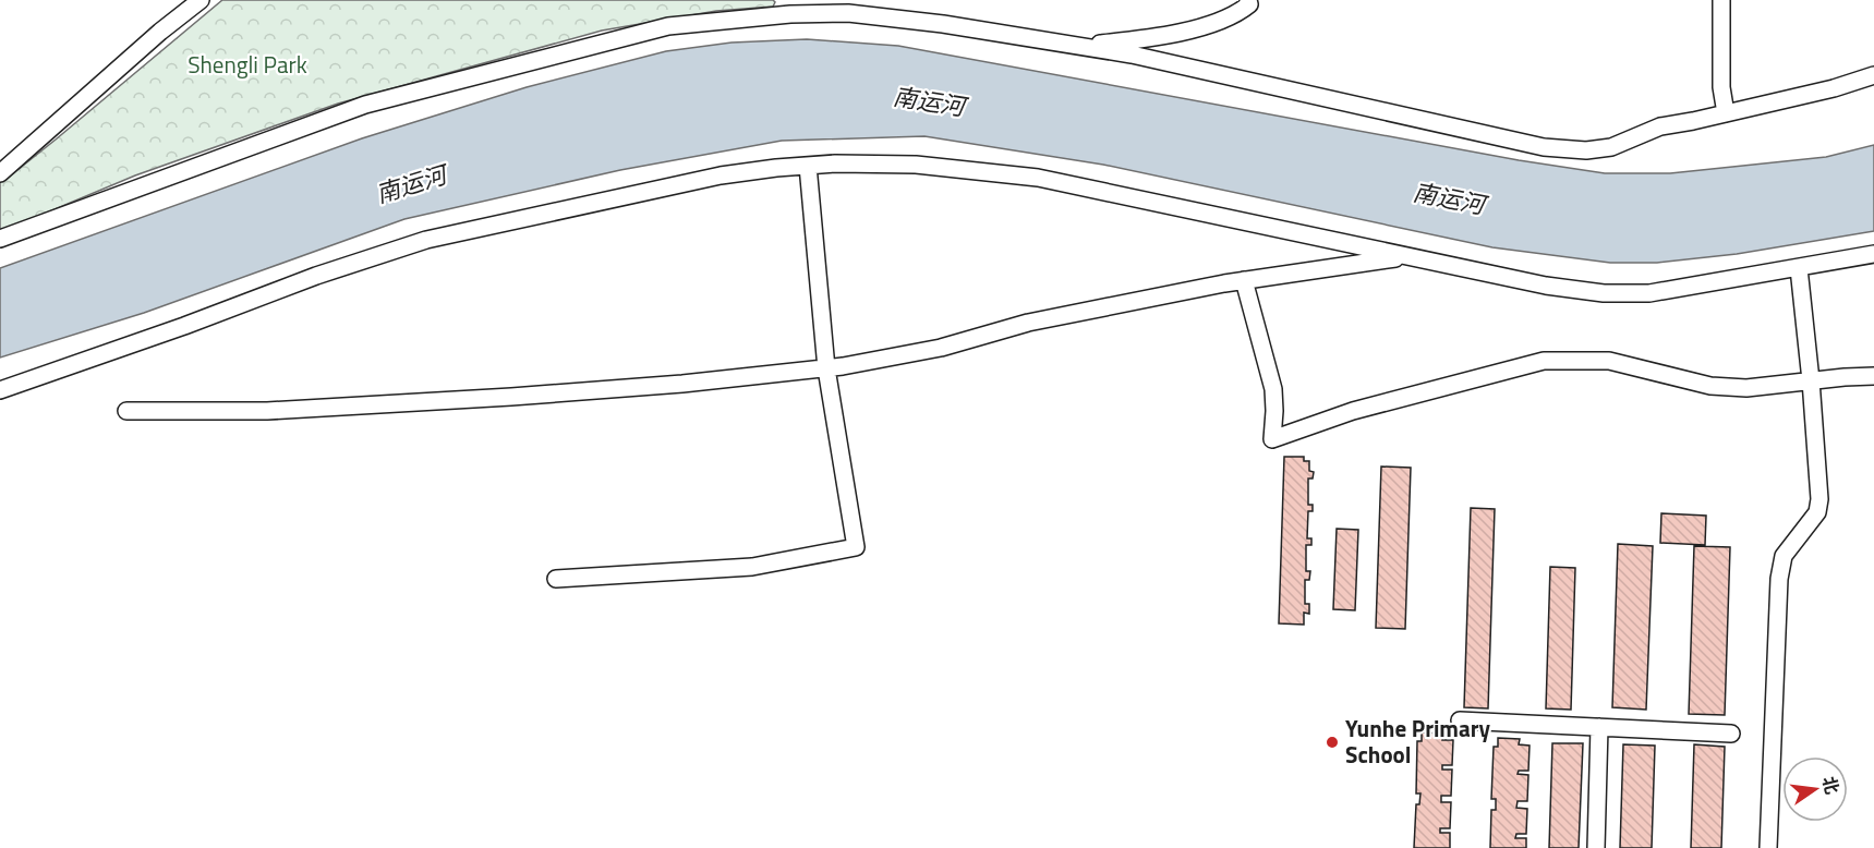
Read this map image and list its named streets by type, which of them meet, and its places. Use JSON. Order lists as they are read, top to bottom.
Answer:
{
  "water": ["南运河"],
  "parks": ["Shengli Park"],
  "places": ["Yunhe Primary School"],
  "north": "right"
}
